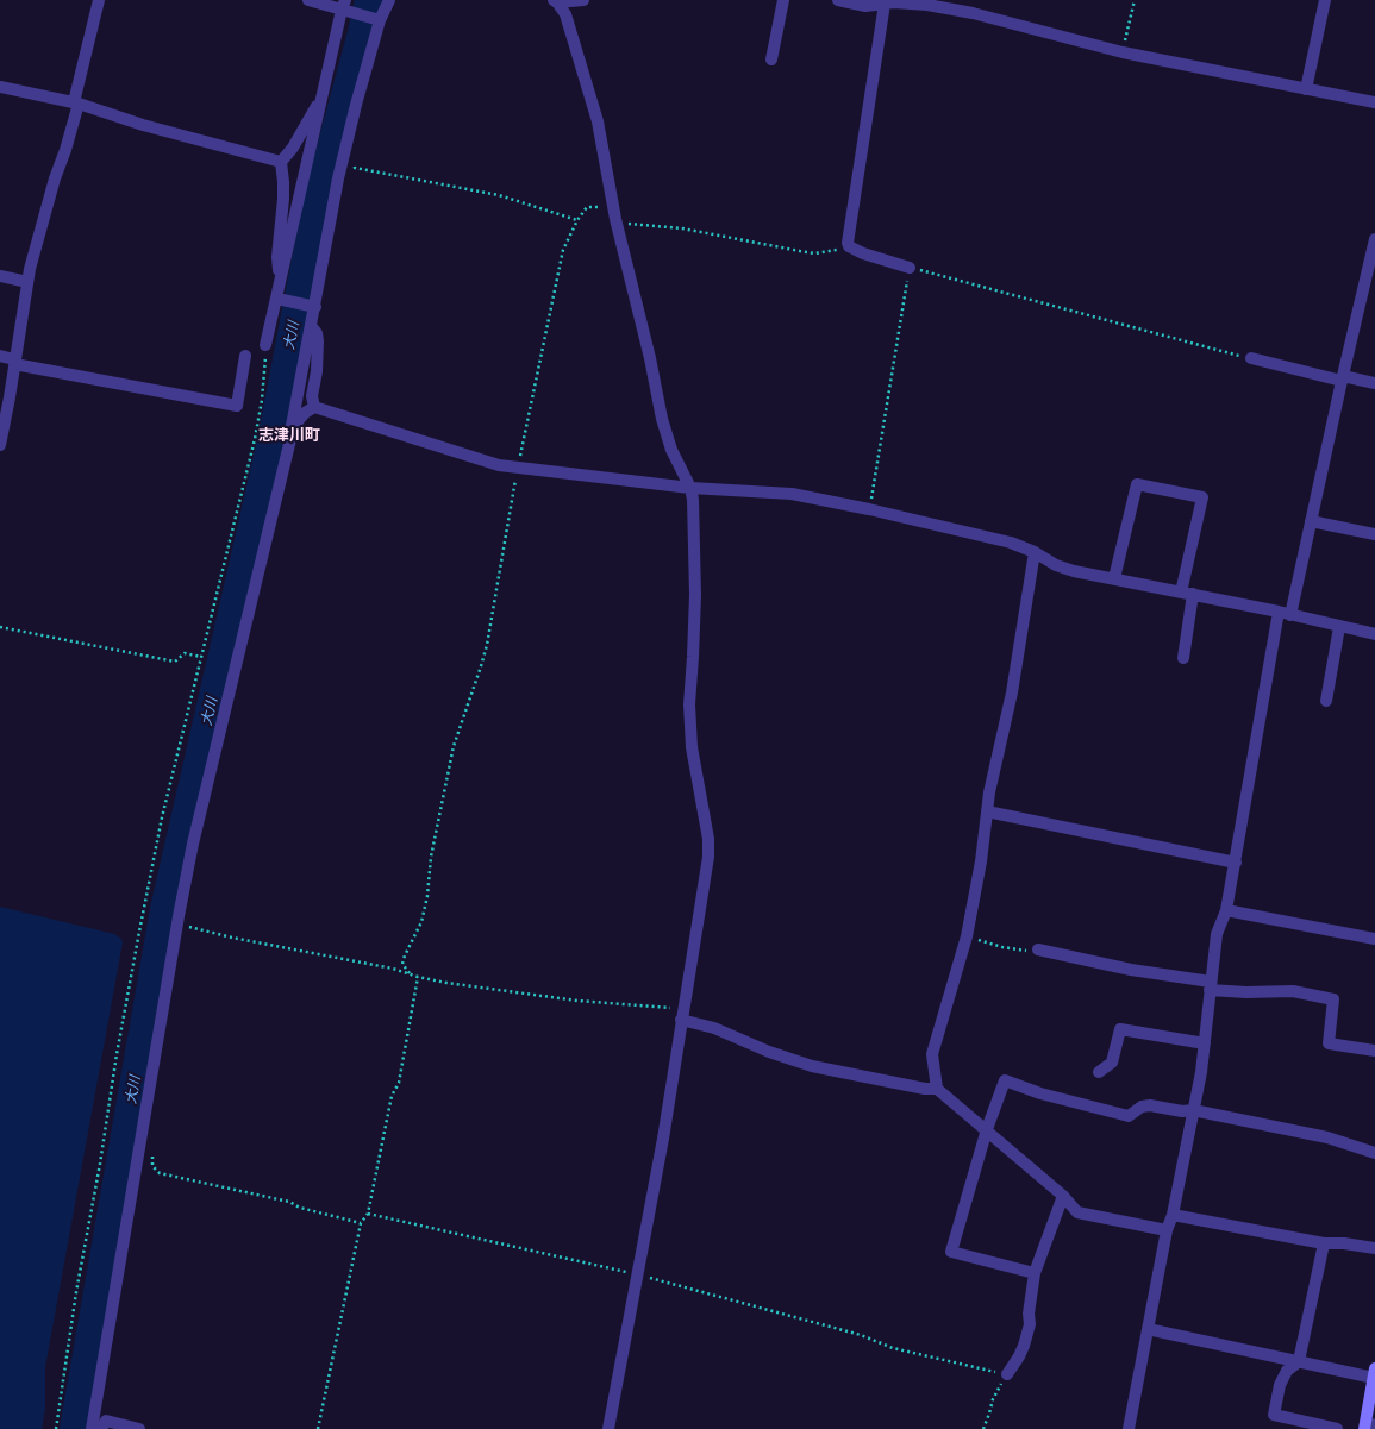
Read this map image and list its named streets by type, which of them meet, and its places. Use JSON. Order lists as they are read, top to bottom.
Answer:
{
  "districts": ["志津川町"],
  "water": ["大川"]
}
